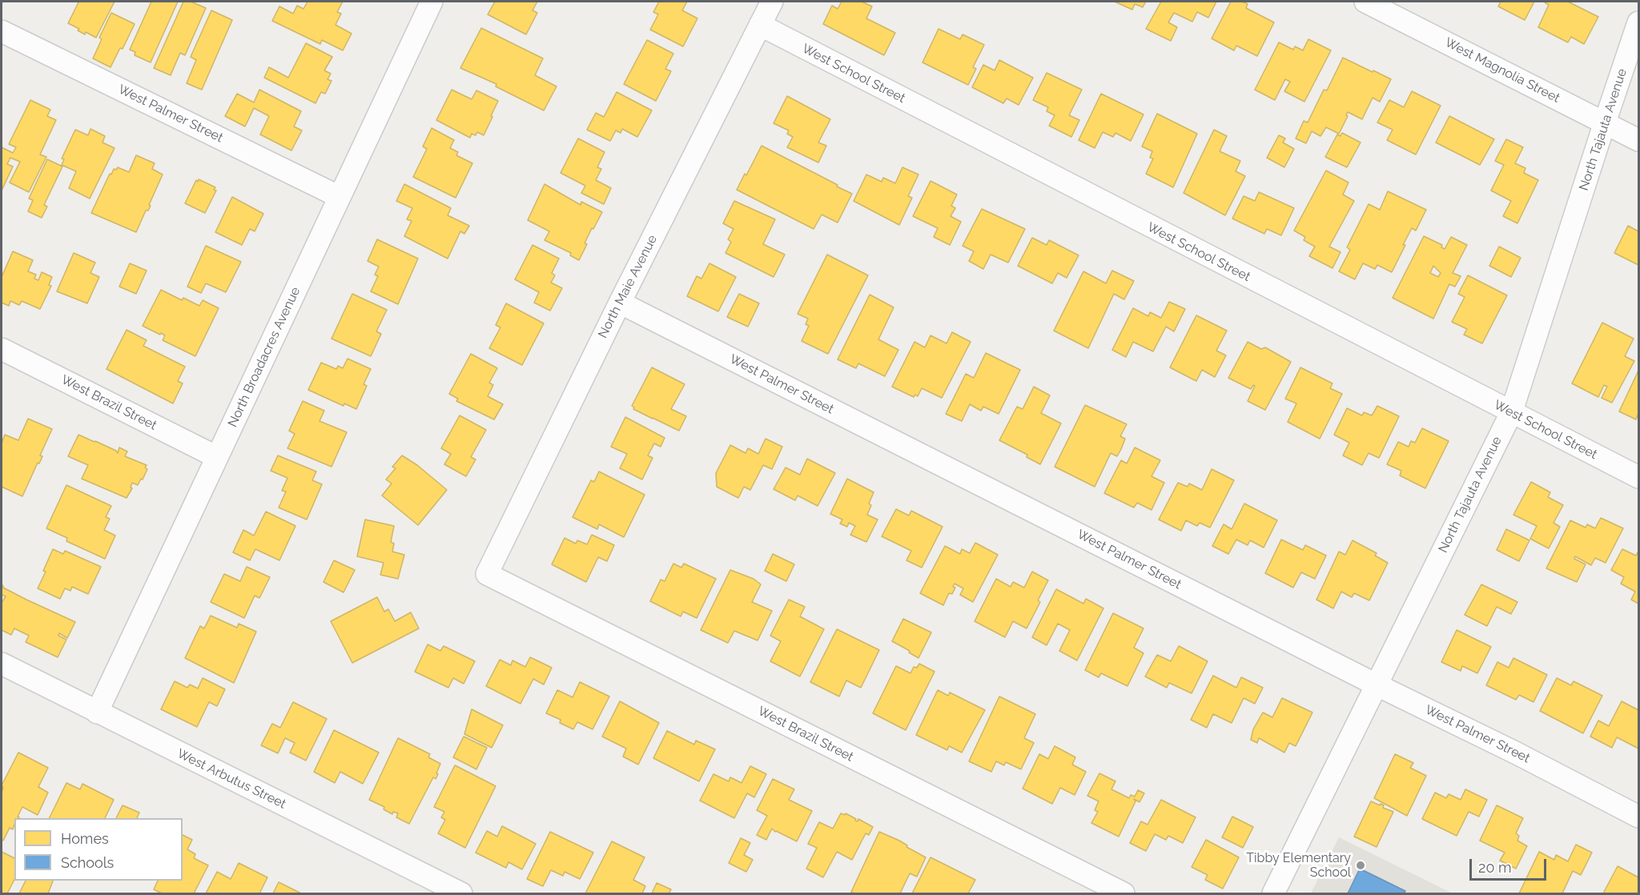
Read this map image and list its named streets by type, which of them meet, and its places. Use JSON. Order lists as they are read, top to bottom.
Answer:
{
  "streets": {
    "street": [
      "West Magnolia Street",
      "West School Street",
      "West Palmer Street",
      "North Tajauta Avenue",
      "North Maie Avenue",
      "North Broadacres Avenue",
      "West Brazil Street",
      "West Arbutus Street"
    ]
  },
  "crossings": [
    ["West Magnolia Street", "North Tajauta Avenue"],
    ["West School Street", "North Tajauta Avenue"],
    ["West School Street", "North Maie Avenue"],
    ["West Palmer Street", "North Tajauta Avenue"],
    ["West Palmer Street", "North Maie Avenue"],
    ["West Palmer Street", "North Broadacres Avenue"],
    ["North Maie Avenue", "West Brazil Street"],
    ["North Broadacres Avenue", "West Brazil Street"],
    ["North Broadacres Avenue", "West Arbutus Street"]
  ],
  "places": ["Tibby Elementary School"],
  "legend": ["Homes", "Schools"],
  "scale_bar": "20 m"
}
